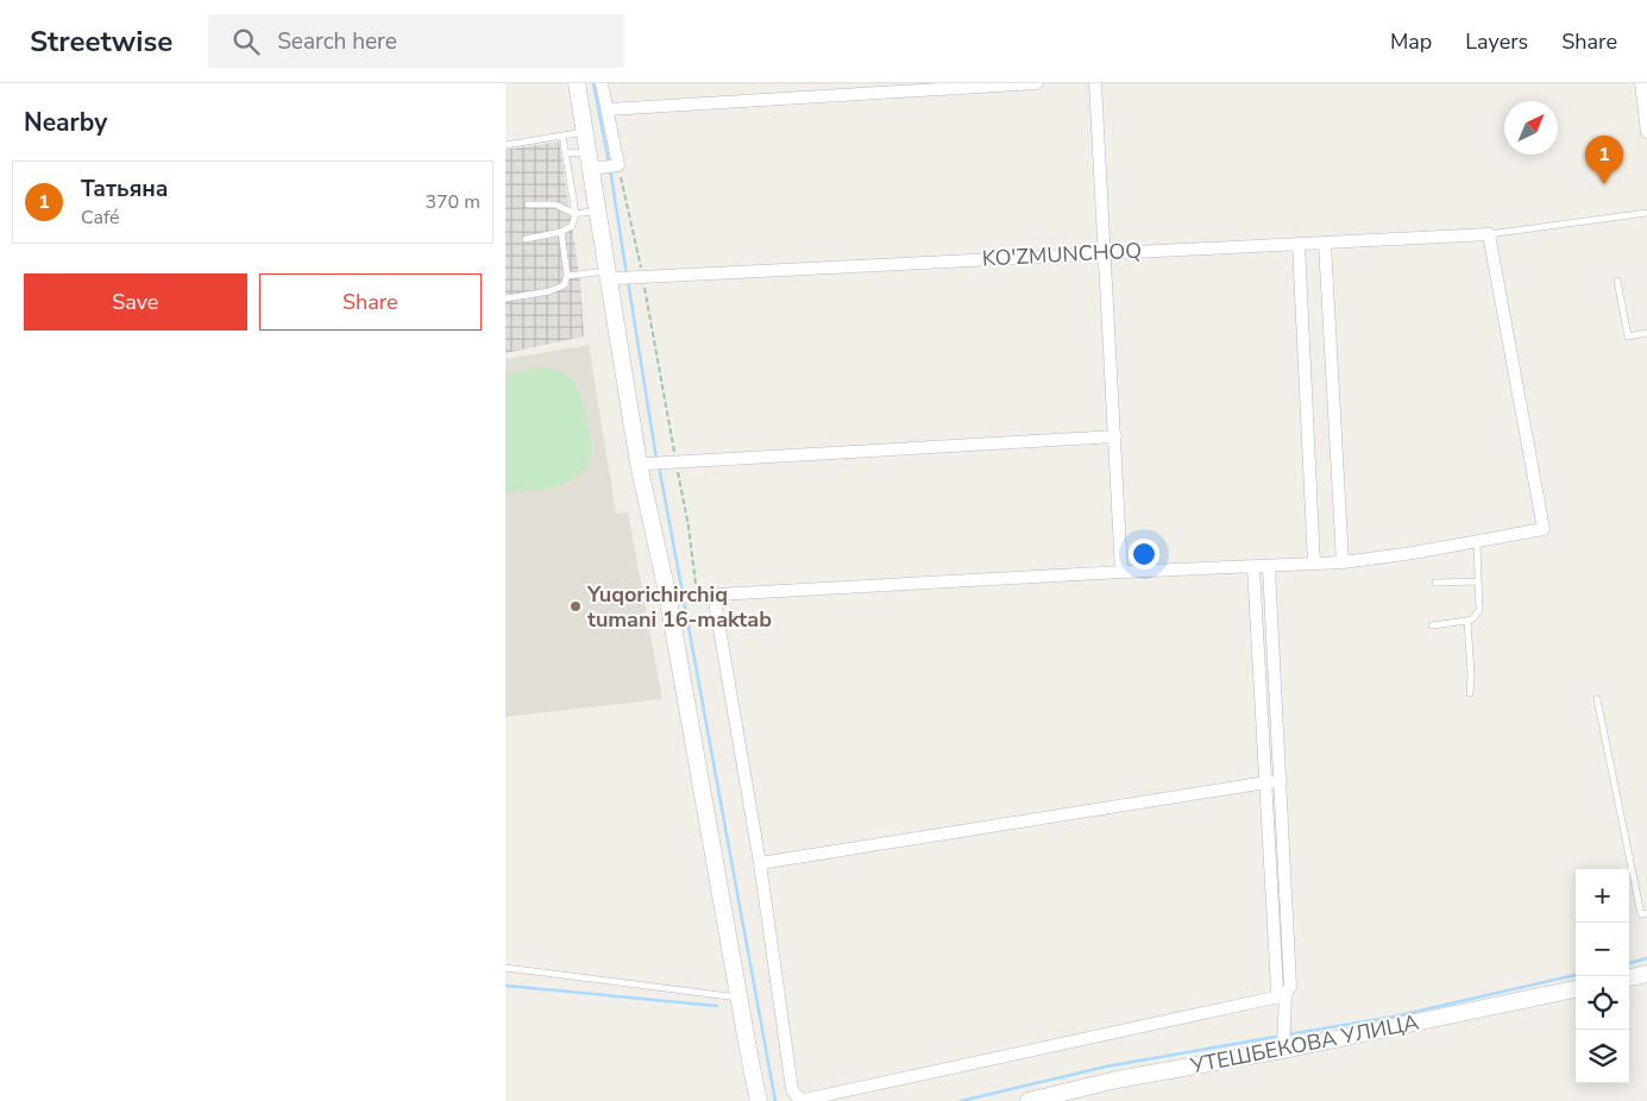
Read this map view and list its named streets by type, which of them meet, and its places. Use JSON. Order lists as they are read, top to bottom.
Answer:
{
  "streets": {
    "main road": ["УТЕШБЕКОВА УЛИЦА"],
    "street": ["KO'ZMUNCHOQ"]
  },
  "places": ["Yuqorichirchiq tumani 16-maktab"],
  "north": "top right",
  "page": {
    "header": "Streetwise",
    "search": "Search here",
    "nav": ["Map", "Layers", "Share"],
    "heading": "Nearby",
    "pins": "1",
    "list": [
      {
        "mark": "1",
        "name": "Татьяна",
        "note": "Café",
        "value": "370 m"
      }
    ],
    "buttons": ["Save", "Share"],
    "map_buttons": ["+", "−"]
  }
}
